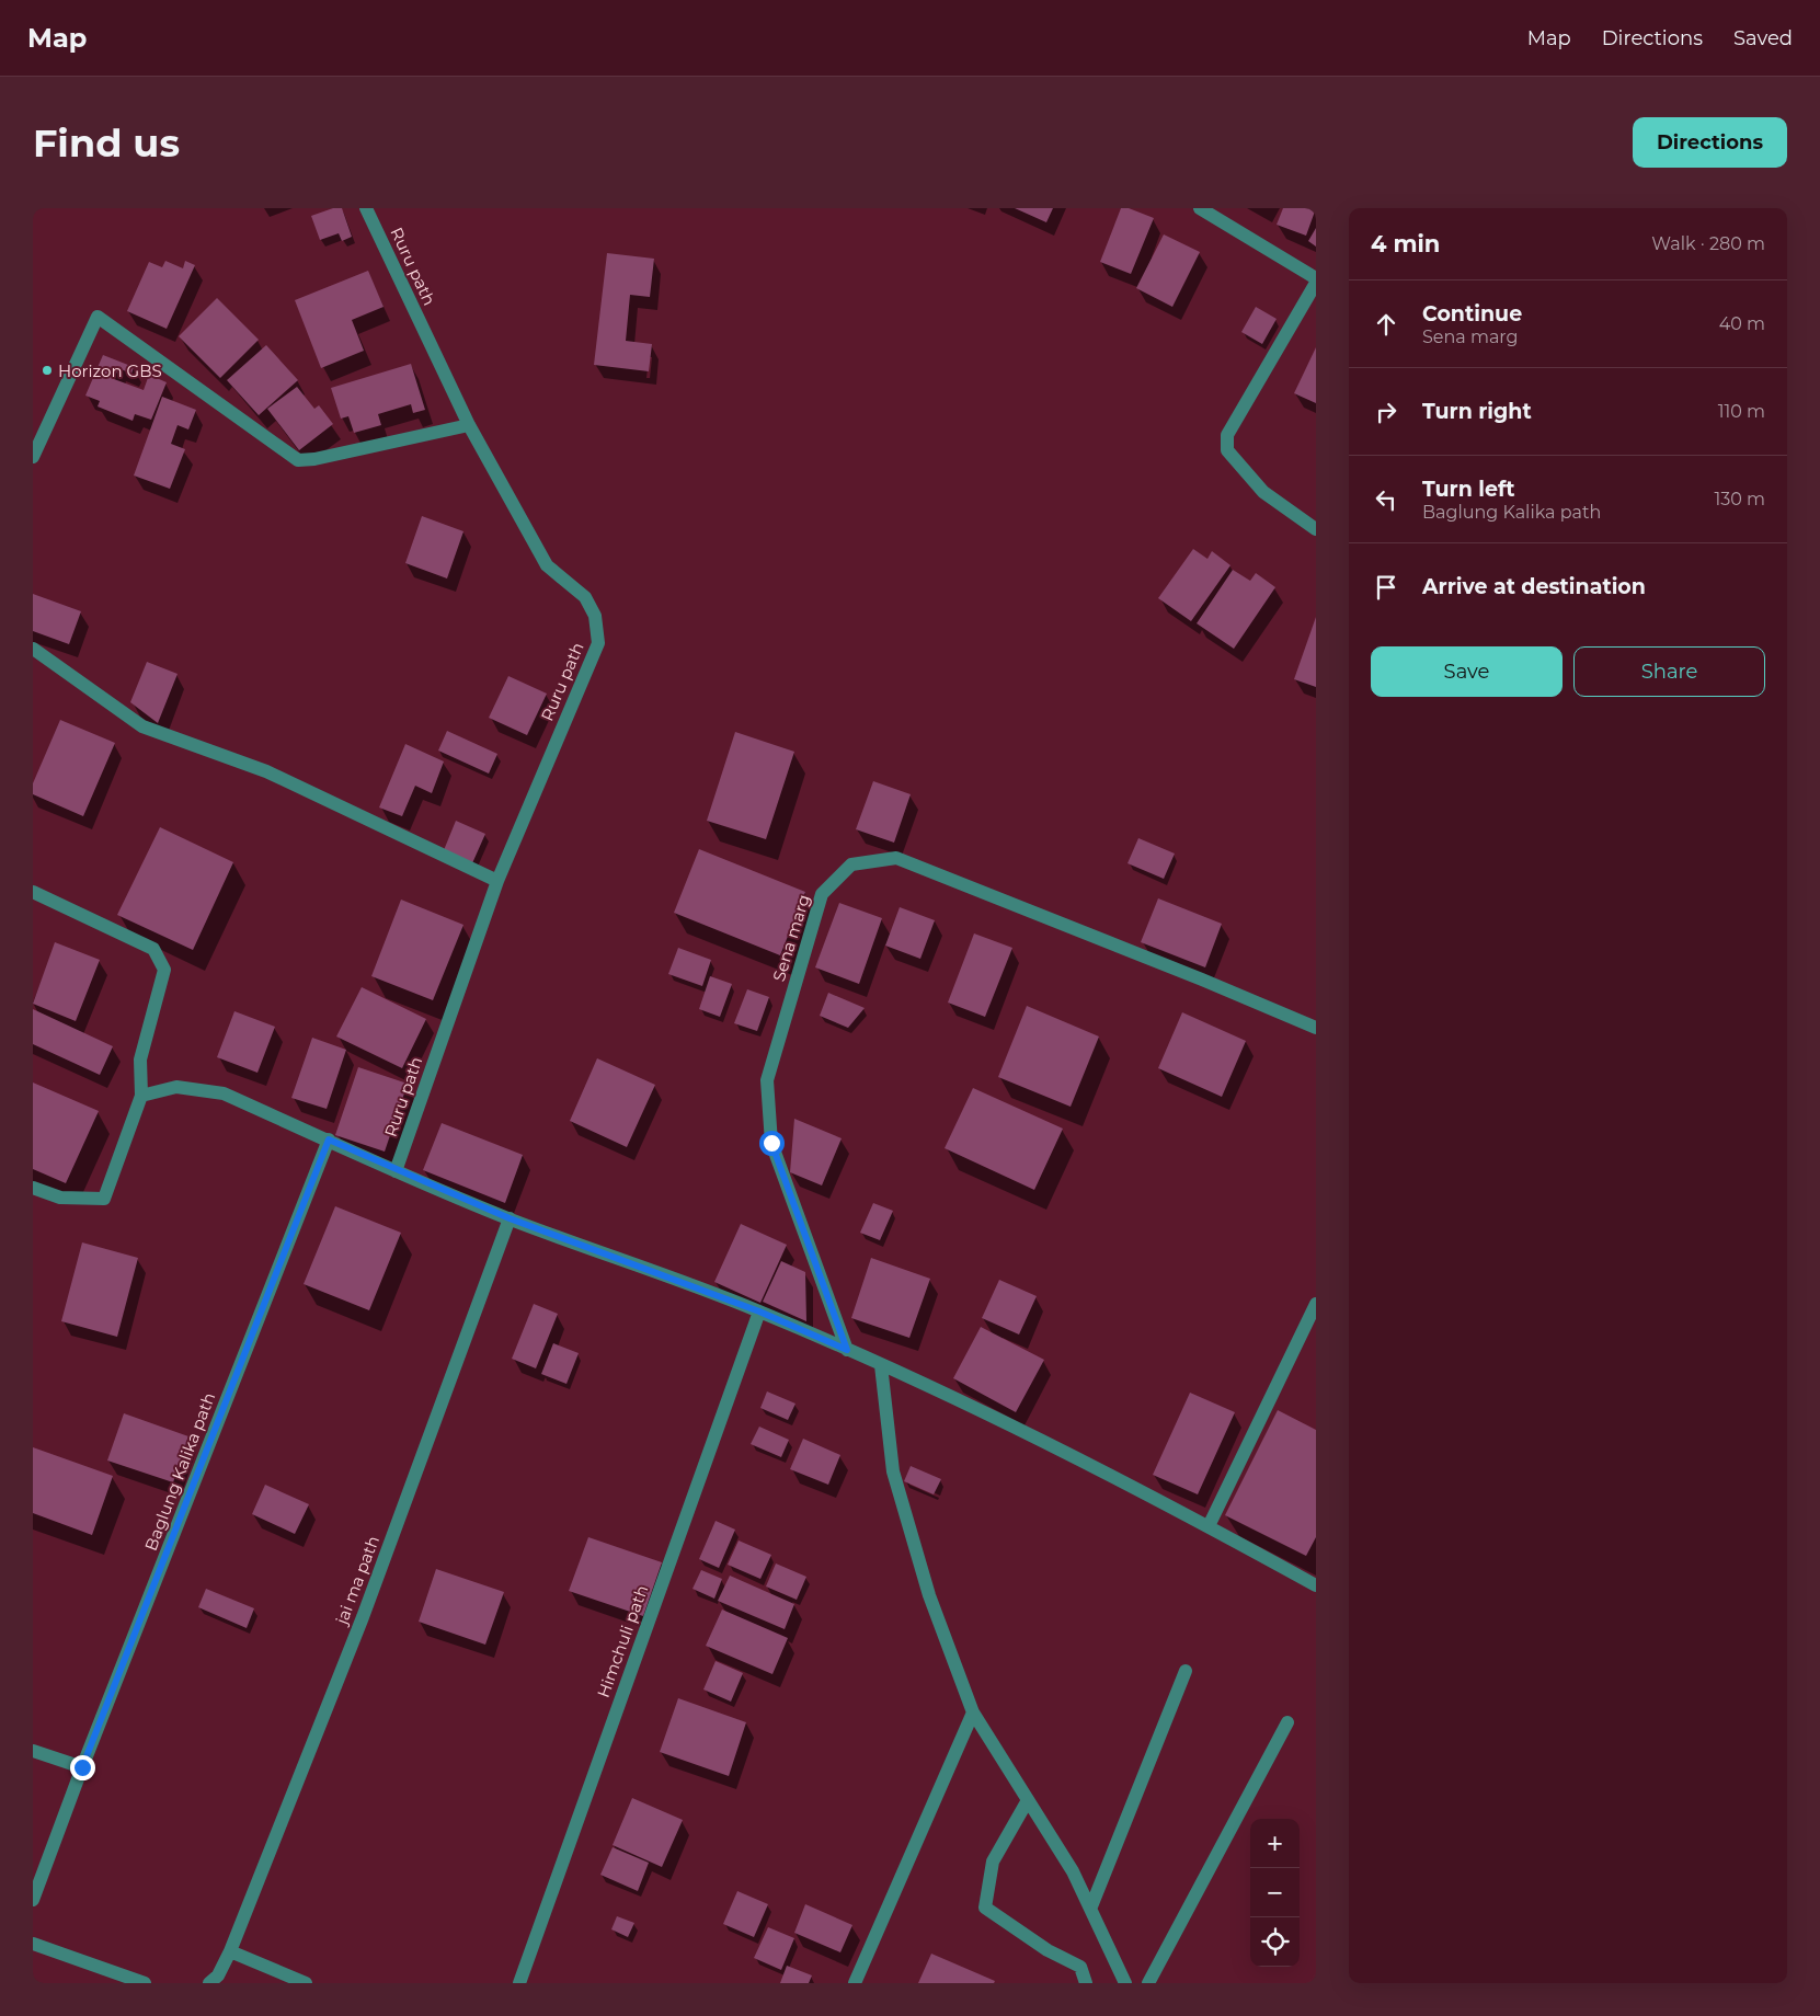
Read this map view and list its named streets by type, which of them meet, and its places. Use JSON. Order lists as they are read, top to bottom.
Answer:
{
  "streets": {
    "street": [
      "Ruru path",
      "Sena marg",
      "Baglung Kalika path",
      "jai ma path",
      "Himchuli path"
    ]
  },
  "places": ["Horizon GBS"],
  "page": {
    "header": "Map",
    "nav": ["Map", "Directions", "Saved"],
    "buttons": [
      "Directions",
      ["Save", "Share"]
    ],
    "title": "Find us",
    "heading": ["4 min", "Walk · 280 m"],
    "list": [
      ["Continue", "Sena marg", "40 m"],
      ["Turn right", "110 m"],
      ["Turn left", "Baglung Kalika path", "130 m"],
      "Arrive at destination"
    ],
    "map_buttons": ["+", "−"]
  }
}
